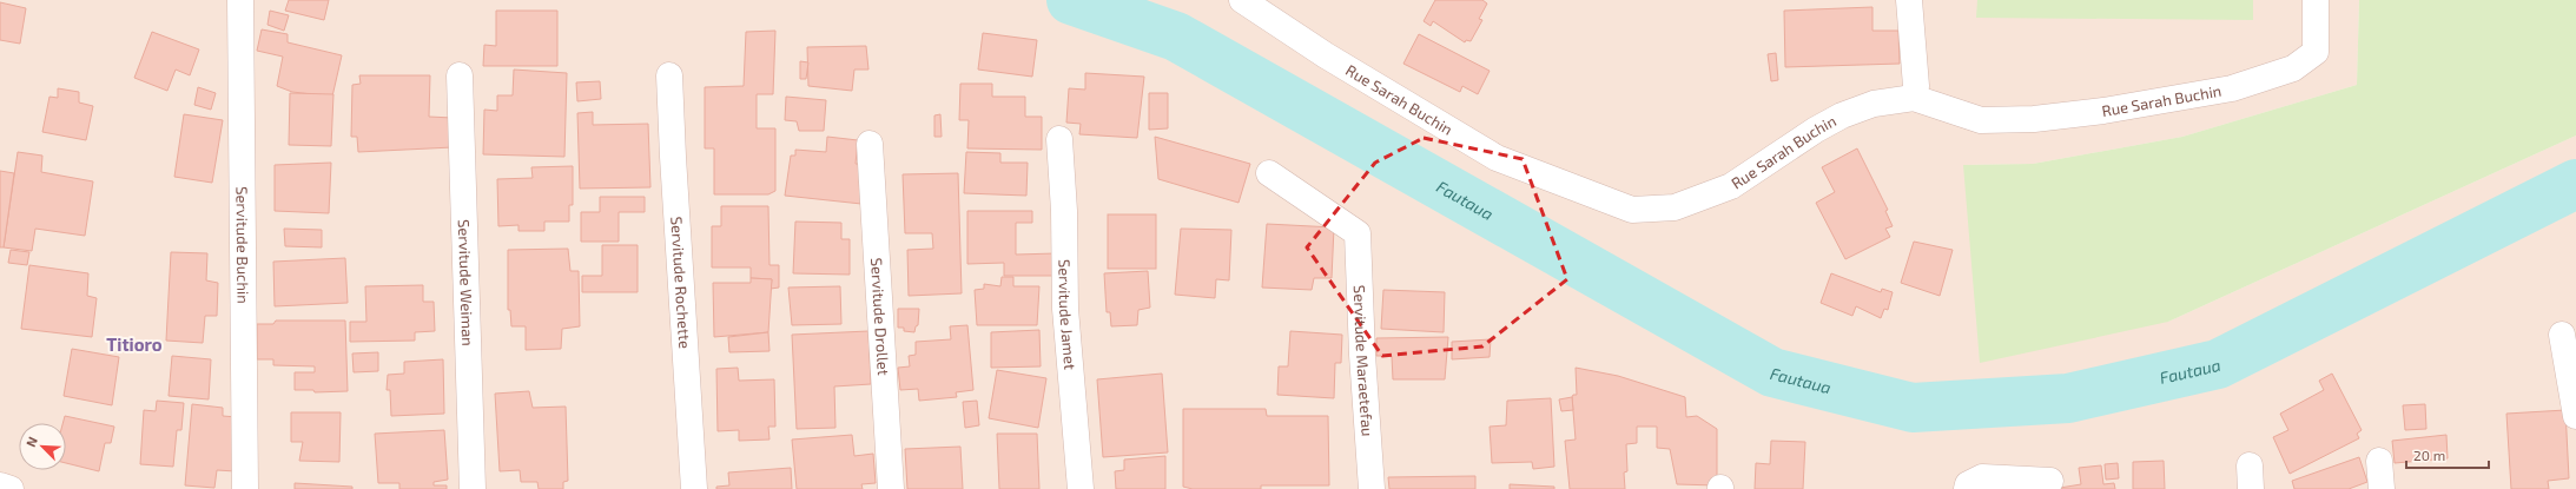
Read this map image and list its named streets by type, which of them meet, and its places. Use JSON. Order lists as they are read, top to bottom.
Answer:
{
  "streets": {
    "street": [
      "Rue Sarah Buchin",
      "Servitude Buchin",
      "Servitude Weiman",
      "Servitude Rochette",
      "Servitude Jamet",
      "Servitude Drollet",
      "Servitude Maraetefau"
    ]
  },
  "districts": ["Titioro"],
  "water": ["Fautaua"],
  "scale_bar": "20 m",
  "north": "top left"
}
